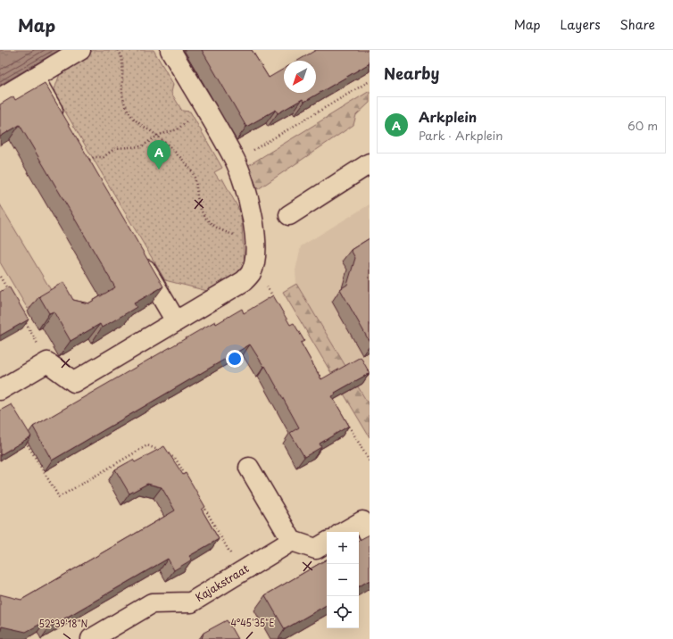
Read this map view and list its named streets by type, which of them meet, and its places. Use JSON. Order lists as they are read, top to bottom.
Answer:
{
  "streets": {
    "street": ["Kajakstraat"]
  },
  "north": "bottom left",
  "page": {
    "header": "Map",
    "nav": ["Map", "Layers", "Share"],
    "heading": "Nearby",
    "list": [
      {
        "mark": "A",
        "name": "Arkplein",
        "note": "Park · Arkplein",
        "value": "60 m"
      }
    ],
    "pins": "A",
    "map_buttons": ["+", "−"]
  },
  "coordinates": ["4°45'35\"E", "52°39'18\"N"]
}
